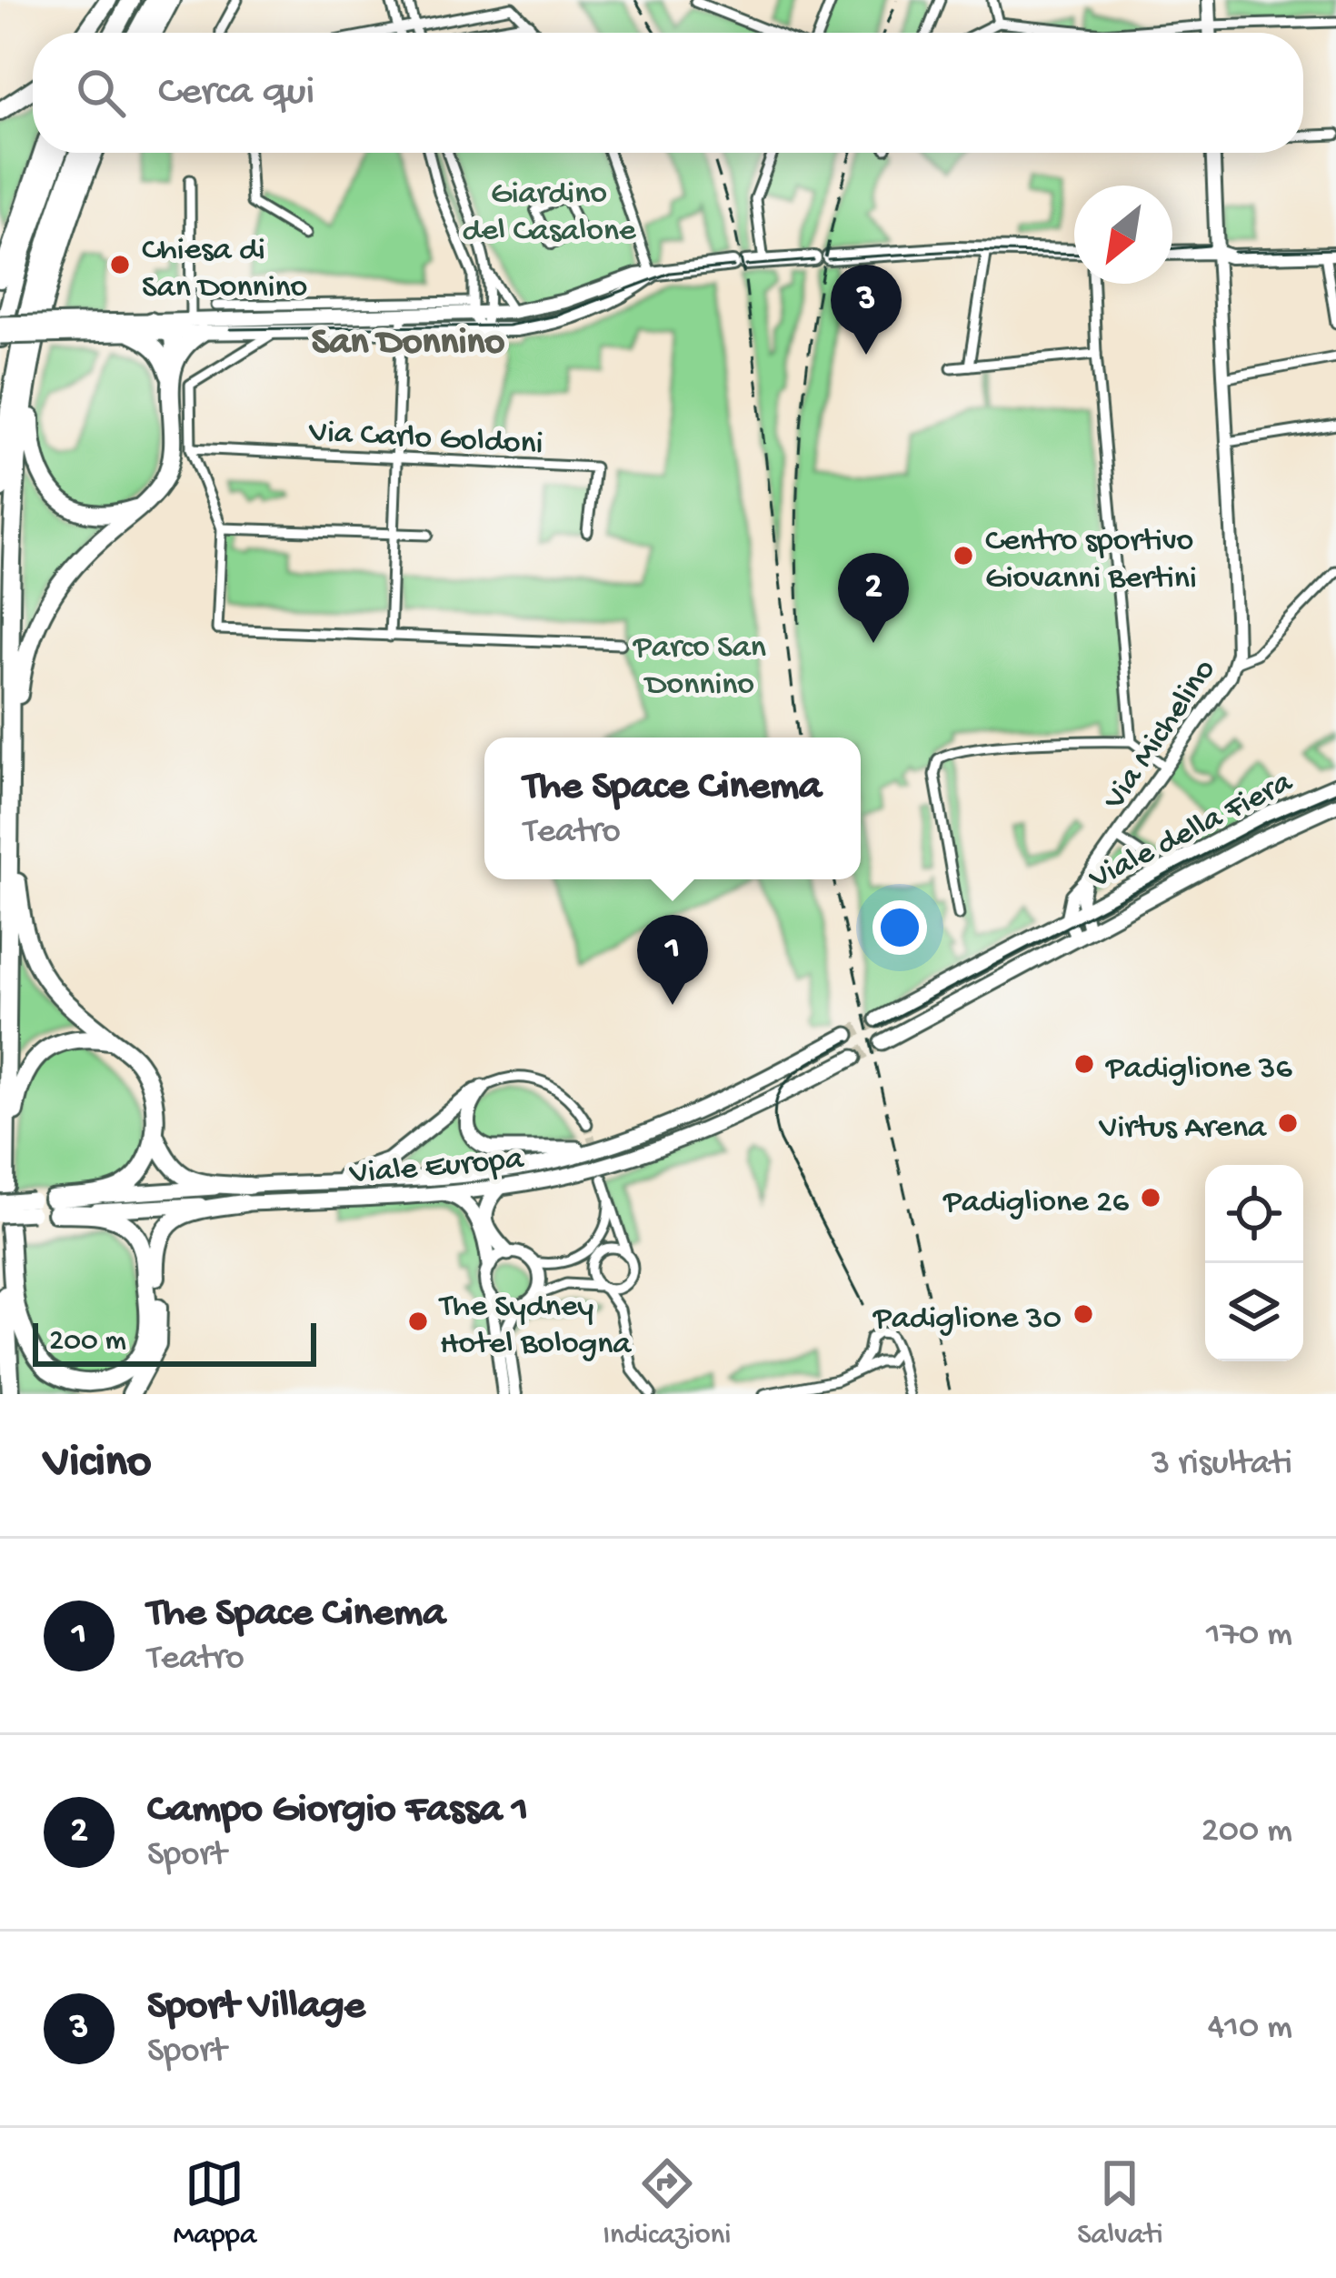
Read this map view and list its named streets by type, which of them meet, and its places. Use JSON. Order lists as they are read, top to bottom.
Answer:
{
  "streets": {
    "main road": ["Viale della Fiera", "Viale Europa"],
    "street": ["Via Carlo Goldoni", "Via Michelino"]
  },
  "crossings": [
    ["Via Michelino", "Viale della Fiera"]
  ],
  "districts": ["San Donnino"],
  "parks": ["Giardino del Casalone", "Parco San Donnino"],
  "places": [
    "Chiesa di San Donnino",
    "Centro sportivo Giovanni Bertini",
    "Padiglione 36",
    "Virtus Arena",
    "Padiglione 26",
    "Padiglione 30",
    "The Sydney Hotel Bologna"
  ],
  "scale_bar": "200 m",
  "north": "bottom left",
  "page": {
    "search": "Cerca qui",
    "pins": ["3", "2", "1"],
    "popup": ["The Space Cinema", "Teatro"],
    "scale": "200 m",
    "heading": ["Vicino", "3 risultati"],
    "list": [
      {
        "mark": "1",
        "name": "The Space Cinema",
        "note": "Teatro",
        "value": "170 m"
      },
      {
        "mark": "2",
        "name": "Campo Giorgio Fassa 1",
        "note": "Sport",
        "value": "200 m"
      },
      {
        "mark": "3",
        "name": "Sport Village",
        "note": "Sport",
        "value": "410 m"
      }
    ],
    "nav": ["Mappa", "Indicazioni", "Salvati"]
  }
}
